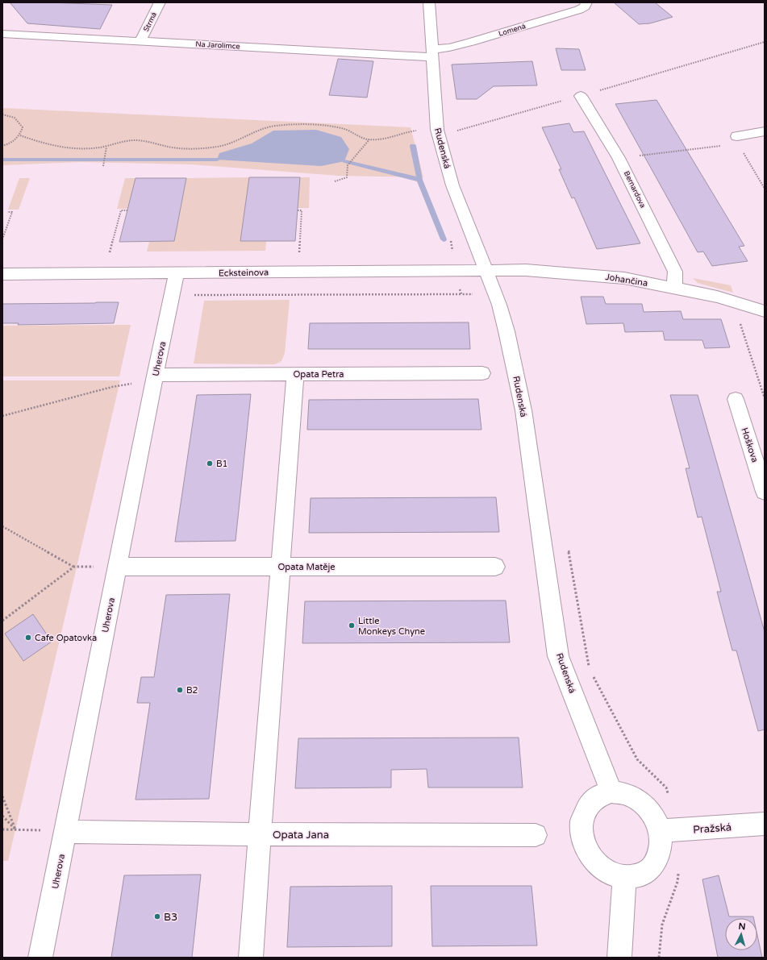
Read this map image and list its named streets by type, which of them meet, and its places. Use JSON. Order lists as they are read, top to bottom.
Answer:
{
  "streets": {
    "street": [
      "Strmá",
      "Lomená",
      "Na Jarolímce",
      "Rudenská",
      "Bernardova",
      "Ecksteinova",
      "Johančina",
      "Uherova",
      "Opata Petra",
      "Hoškova",
      "Opata Matěje",
      "Pražská",
      "Opata Jana"
    ]
  },
  "crossings": [
    ["Strmá", "Na Jarolímce"],
    ["Lomená", "Na Jarolímce"],
    ["Lomená", "Rudenská"],
    ["Na Jarolímce", "Rudenská"],
    ["Rudenská", "Ecksteinova"],
    ["Rudenská", "Johančina"],
    ["Rudenská", "Pražská"],
    ["Bernardova", "Johančina"],
    ["Ecksteinova", "Johančina"],
    ["Ecksteinova", "Uherova"],
    ["Uherova", "Opata Petra"],
    ["Uherova", "Opata Matěje"],
    ["Uherova", "Opata Jana"]
  ],
  "places": [
    "B1",
    "Little Monkeys Chyne",
    "Cafe Opatovka",
    "B2",
    "B3"
  ],
  "north": "top"
}
